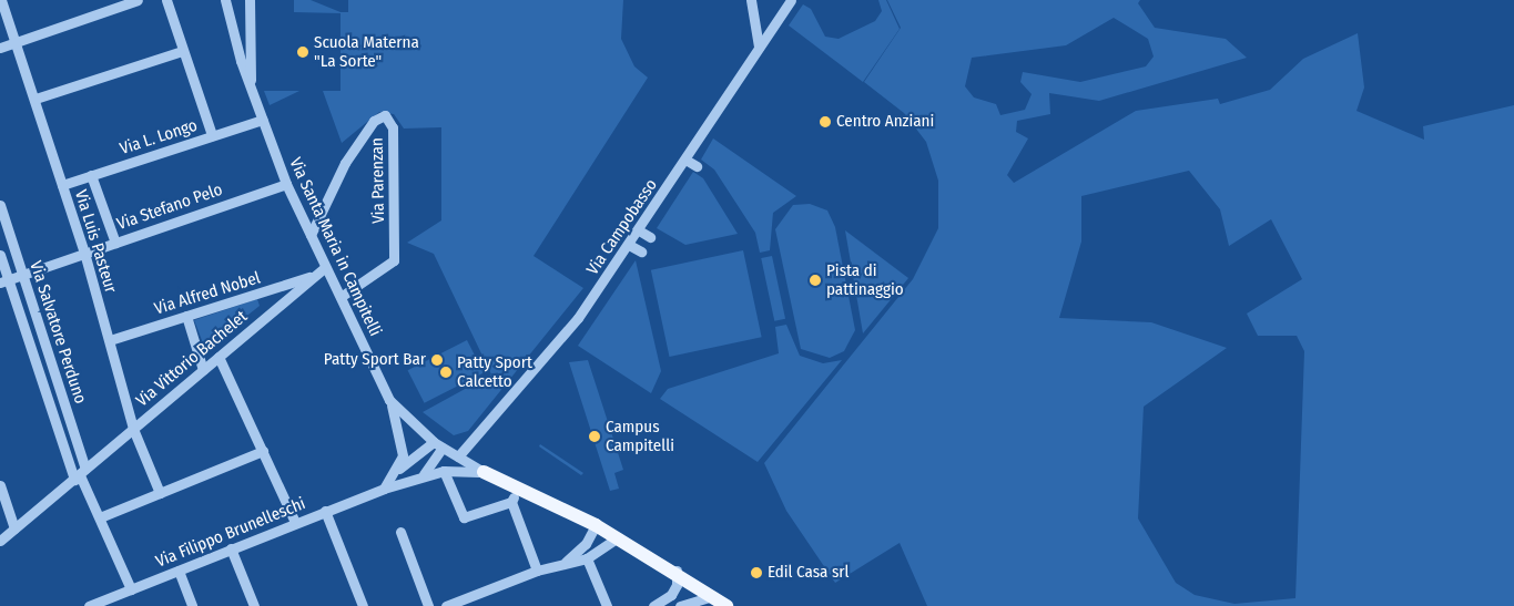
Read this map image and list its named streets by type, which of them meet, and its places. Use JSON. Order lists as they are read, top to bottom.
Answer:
{
  "streets": {
    "street": [
      "Via L. Longo",
      "Via Parenzan",
      "Via Stefano Pelo",
      "Via Campobasso",
      "Via Luis Pasteur",
      "Via Santa Maria in Campitelli",
      "Via Alfred Nobel",
      "Via Salvatore Perduno",
      "Via Vittorio Bachelet",
      "Via Filippo Brunelleschi"
    ]
  },
  "crossings": [
    ["Via L. Longo", "Via Luis Pasteur"],
    ["Via L. Longo", "Via Santa Maria in Campitelli"],
    ["Via Parenzan", "Via Santa Maria in Campitelli"],
    ["Via Stefano Pelo", "Via Luis Pasteur"],
    ["Via Stefano Pelo", "Via Santa Maria in Campitelli"],
    ["Via Stefano Pelo", "Via Salvatore Perduno"],
    ["Via Campobasso", "Via Santa Maria in Campitelli"],
    ["Via Luis Pasteur", "Via Alfred Nobel"],
    ["Via Luis Pasteur", "Via Vittorio Bachelet"],
    ["Via Santa Maria in Campitelli", "Via Vittorio Bachelet"],
    ["Via Santa Maria in Campitelli", "Via Filippo Brunelleschi"],
    ["Via Alfred Nobel", "Via Vittorio Bachelet"],
    ["Via Salvatore Perduno", "Via Vittorio Bachelet"]
  ],
  "places": [
    "Scuola Materna \"La Sorte\"",
    "Centro Anziani",
    "Pista di pattinaggio",
    "Patty Sport Bar",
    "Patty Sport Calcetto",
    "Campus Campitelli",
    "Edil Casa srl"
  ]
}
